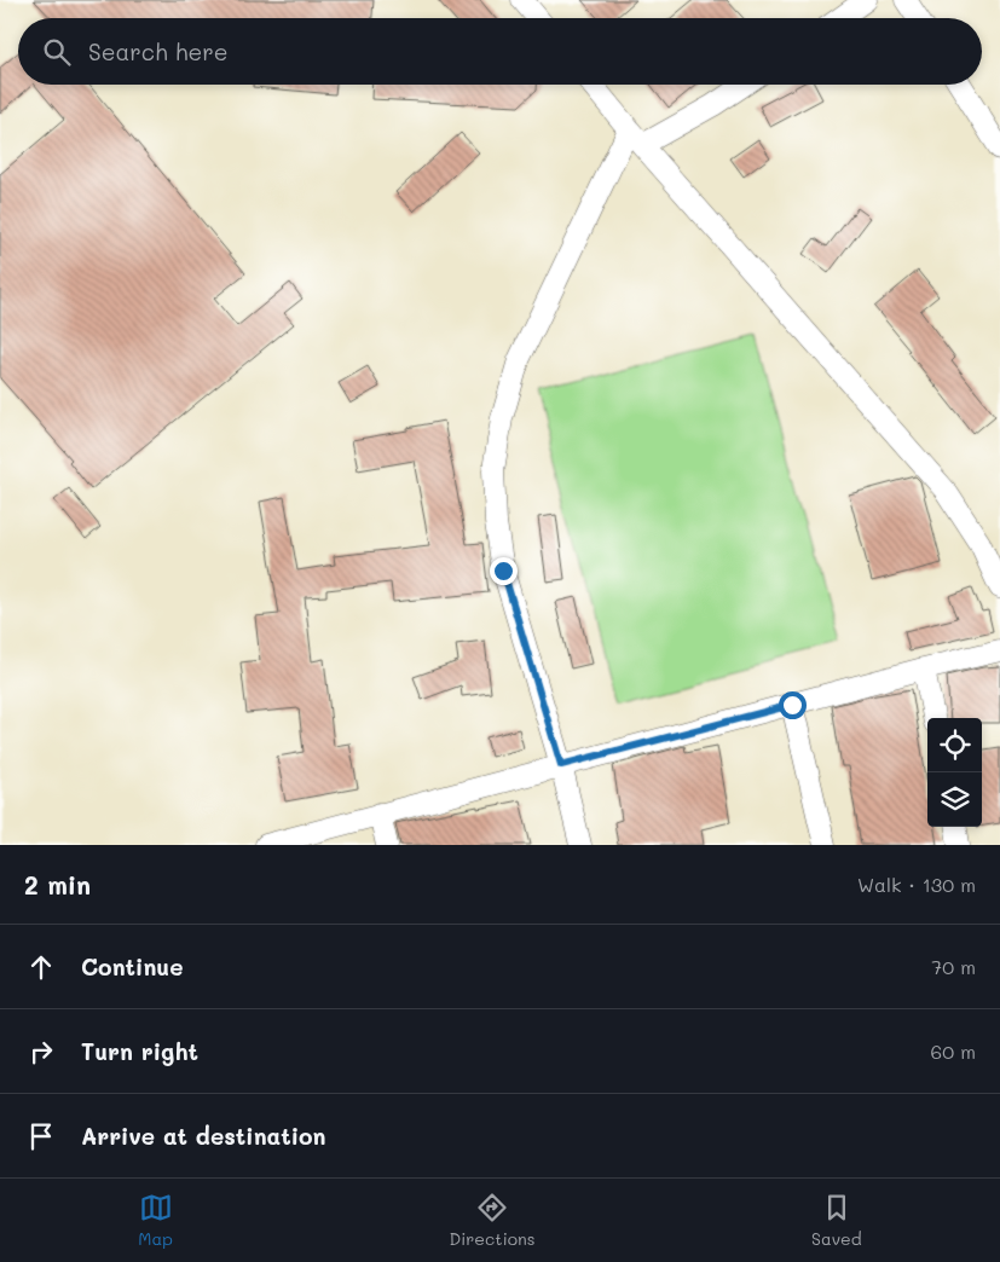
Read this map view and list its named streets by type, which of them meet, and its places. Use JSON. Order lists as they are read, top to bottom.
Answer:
{
  "page": {
    "search": "Search here",
    "heading": ["2 min", "Walk · 130 m"],
    "list": [
      ["Continue", "70 m"],
      ["Turn right", "60 m"],
      "Arrive at destination"
    ],
    "nav": ["Map", "Directions", "Saved"]
  }
}
